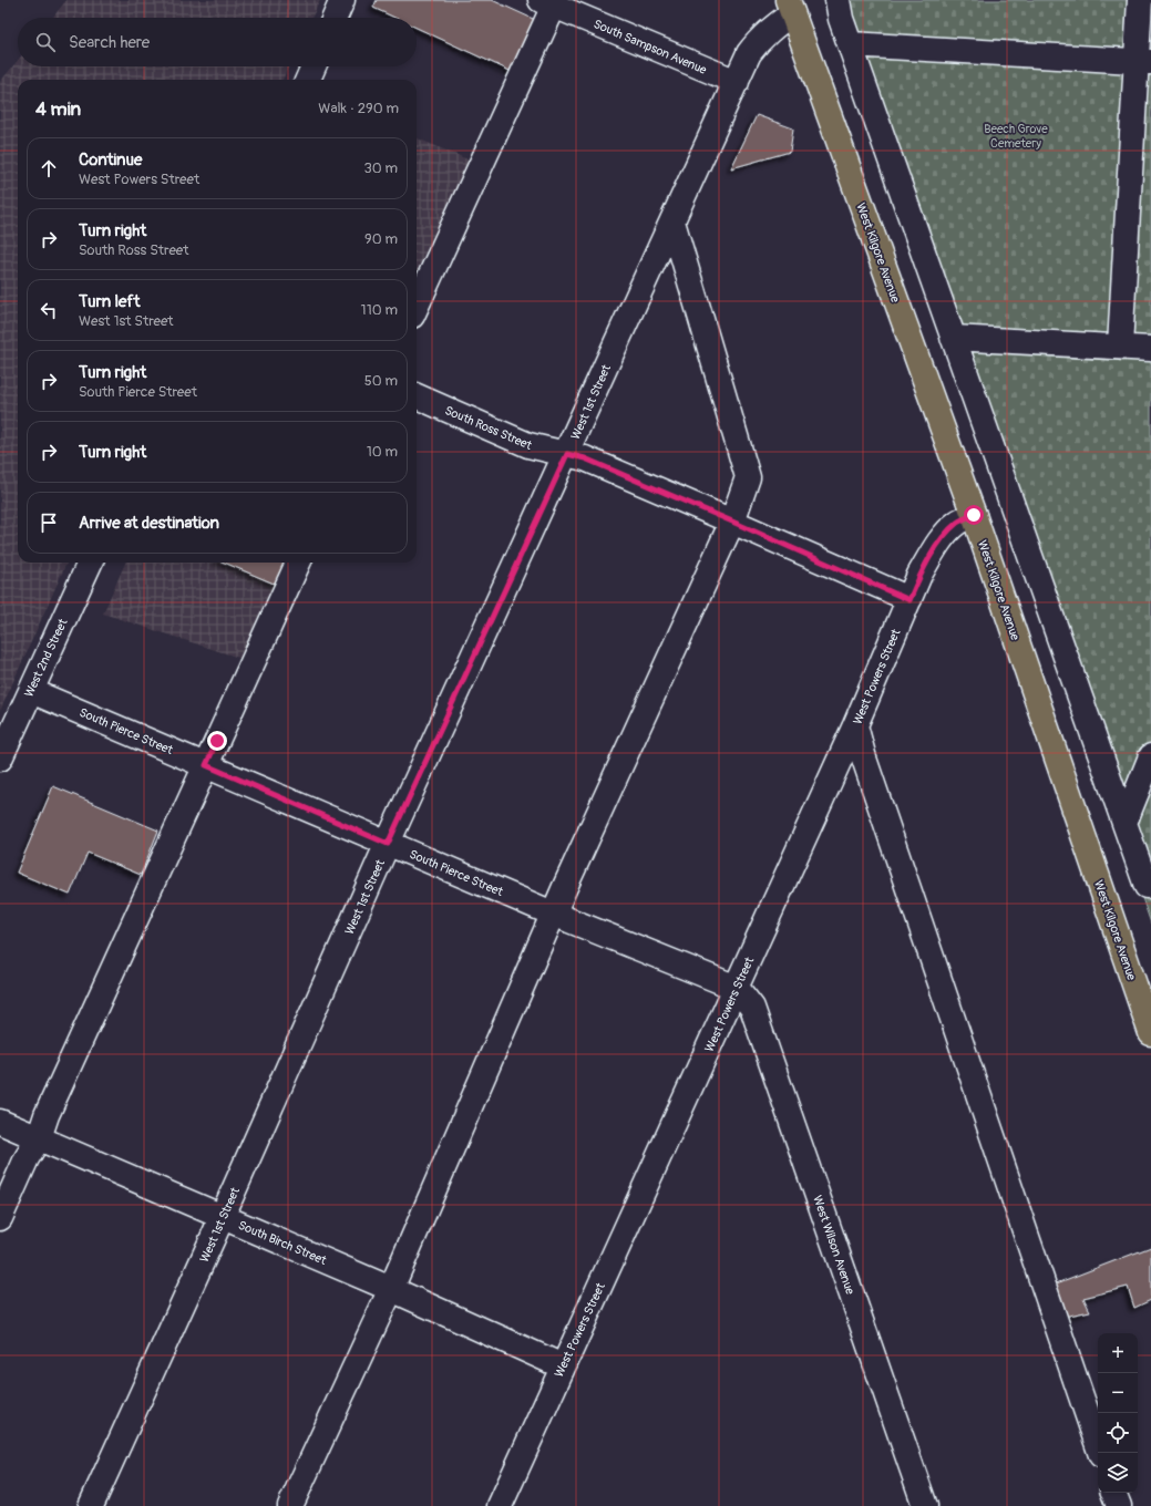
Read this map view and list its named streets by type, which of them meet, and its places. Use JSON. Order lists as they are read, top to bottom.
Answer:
{
  "streets": {
    "main road": ["West Kilgore Avenue"],
    "street": [
      "South Sampson Avenue",
      "West 1st Street",
      "South Ross Street",
      "West 2nd Street",
      "West Powers Street",
      "South Pierce Street",
      "South Birch Street",
      "West Wilson Avenue"
    ]
  },
  "crossings": [
    ["South Sampson Avenue", "West 1st Street"],
    ["West Kilgore Avenue", "West 1st Street"],
    ["West Kilgore Avenue", "West Powers Street"],
    ["West 1st Street", "South Ross Street"],
    ["West 1st Street", "South Pierce Street"],
    ["West 1st Street", "South Birch Street"],
    ["South Ross Street", "West Powers Street"],
    ["West 2nd Street", "South Pierce Street"],
    ["West Powers Street", "South Pierce Street"],
    ["West Powers Street", "South Birch Street"],
    ["West Powers Street", "West Wilson Avenue"],
    ["South Pierce Street", "West Wilson Avenue"]
  ],
  "parks": ["Beech Grove Cemetery"],
  "page": {
    "search": "Search here",
    "heading": ["4 min", "Walk · 290 m"],
    "list": [
      ["Continue", "West Powers Street", "30 m"],
      ["Turn right", "South Ross Street", "90 m"],
      ["Turn left", "West 1st Street", "110 m"],
      ["Turn right", "South Pierce Street", "50 m"],
      ["Turn right", "10 m"],
      "Arrive at destination"
    ],
    "map_buttons": ["+", "−"]
  }
}
